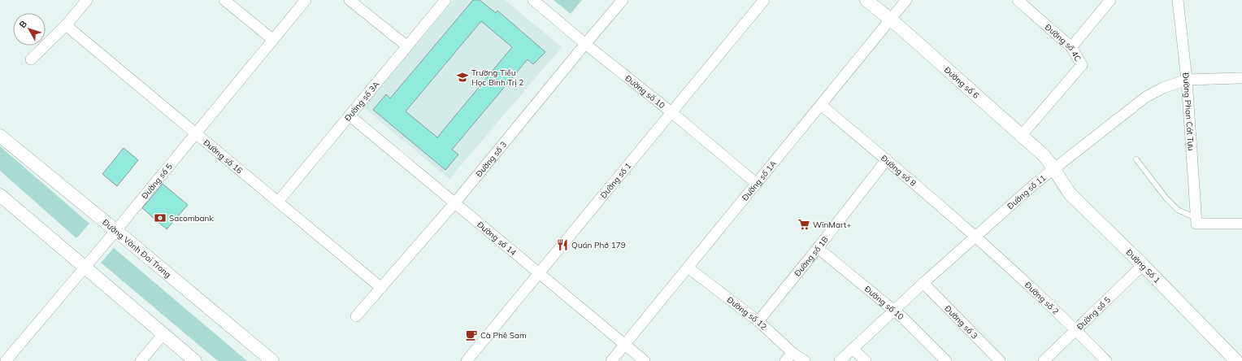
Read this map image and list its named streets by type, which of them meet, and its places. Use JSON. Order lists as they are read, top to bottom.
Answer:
{
  "streets": {
    "street": [
      "Đường số 4C",
      "Đường số 6",
      "Đường số 10",
      "Đường số 3A",
      "Đường Phan Cát Tựu",
      "Đường số 16",
      "Đường số 3",
      "Đường số 8",
      "Đường số 1",
      "Đường số 1A",
      "Đường số 5",
      "Đường số 11",
      "Đường số 14",
      "Đường Vành Đai Trong",
      "Đường số 1B",
      "Đường Số 1",
      "Đường số 2",
      "Đường số 12"
    ]
  },
  "crossings": [
    ["Đường số 4C", "Đường số 6"],
    ["Đường số 6", "Đường số 1A"],
    ["Đường số 6", "Đường số 11"],
    ["Đường số 6", "Đường Số 1"],
    ["Đường số 10", "Đường số 3"],
    ["Đường số 10", "Đường số 1"],
    ["Đường số 10", "Đường số 1A"],
    ["Đường số 10", "Đường số 11"],
    ["Đường số 10", "Đường số 1B"],
    ["Đường số 3A", "Đường số 16"],
    ["Đường số 3A", "Đường số 14"],
    ["Đường Phan Cát Tựu", "Đường số 11"],
    ["Đường số 16", "Đường số 3"],
    ["Đường số 16", "Đường số 5"],
    ["Đường số 3", "Đường số 11"],
    ["Đường số 3", "Đường số 14"],
    ["Đường số 8", "Đường số 1A"],
    ["Đường số 8", "Đường số 11"],
    ["Đường số 8", "Đường số 1B"],
    ["Đường số 8", "Đường số 2"],
    ["Đường số 1", "Đường số 14"],
    ["Đường số 1A", "Đường số 14"],
    ["Đường số 1A", "Đường số 12"],
    ["Đường số 5", "Đường Vành Đai Trong"],
    ["Đường số 5", "Đường Số 1"],
    ["Đường số 5", "Đường số 2"],
    ["Đường số 11", "Đường Số 1"],
    ["Đường số 11", "Đường số 2"],
    ["Đường số 1B", "Đường số 12"]
  ],
  "places": {
    "school or university": ["Trường Tiểu Học Bình Trị 2"],
    "bank": ["Sacombank"],
    "supermarket": ["WinMart+"],
    "restaurant": ["Quán Phở 179"],
    "cafe": ["Cà Phê Sam"]
  },
  "north": "top left"
}
